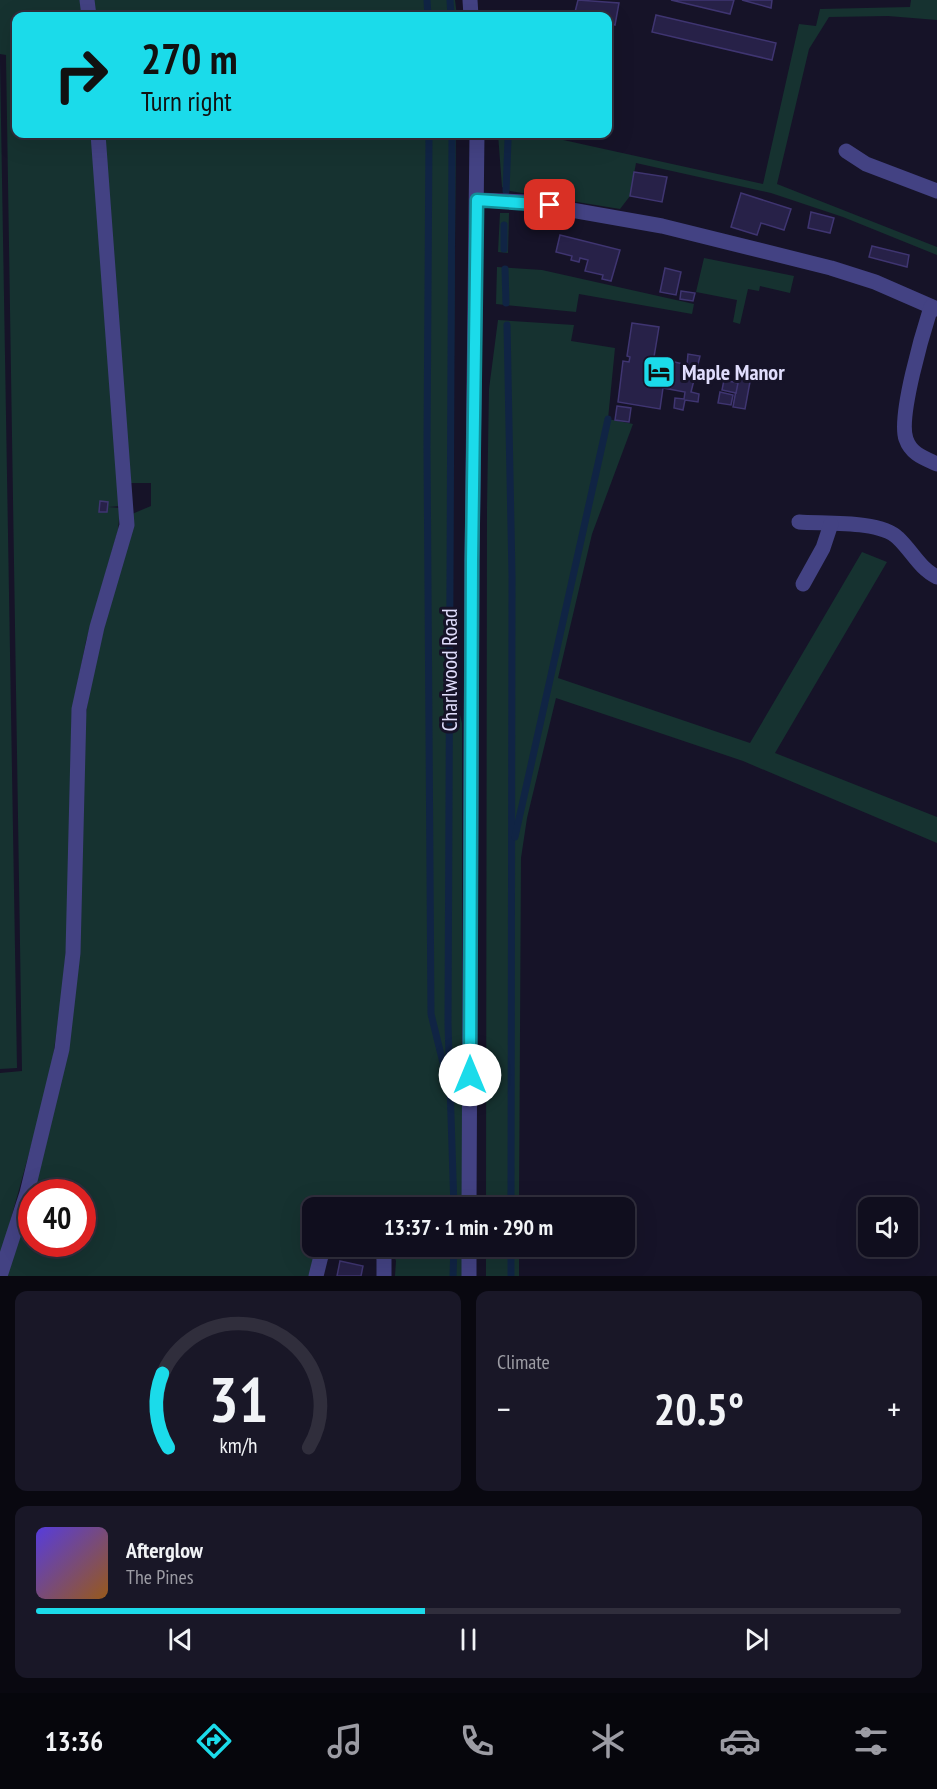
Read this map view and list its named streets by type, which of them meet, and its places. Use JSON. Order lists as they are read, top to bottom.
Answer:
{
  "streets": {
    "street": ["Charlwood Road"]
  },
  "places": {
    "hotel": ["Maple Manor"]
  },
  "page": {
    "turn": ["270 m", "Turn right"],
    "limit": "40",
    "trip": "13:37 · 1 min · 290 m",
    "tile": "Climate",
    "heat": ["−", "20.5°", "+"],
    "song": ["Afterglow", "The Pines"],
    "tabs": "13:36",
    "gauge": ["31", "km/h"]
  }
}
